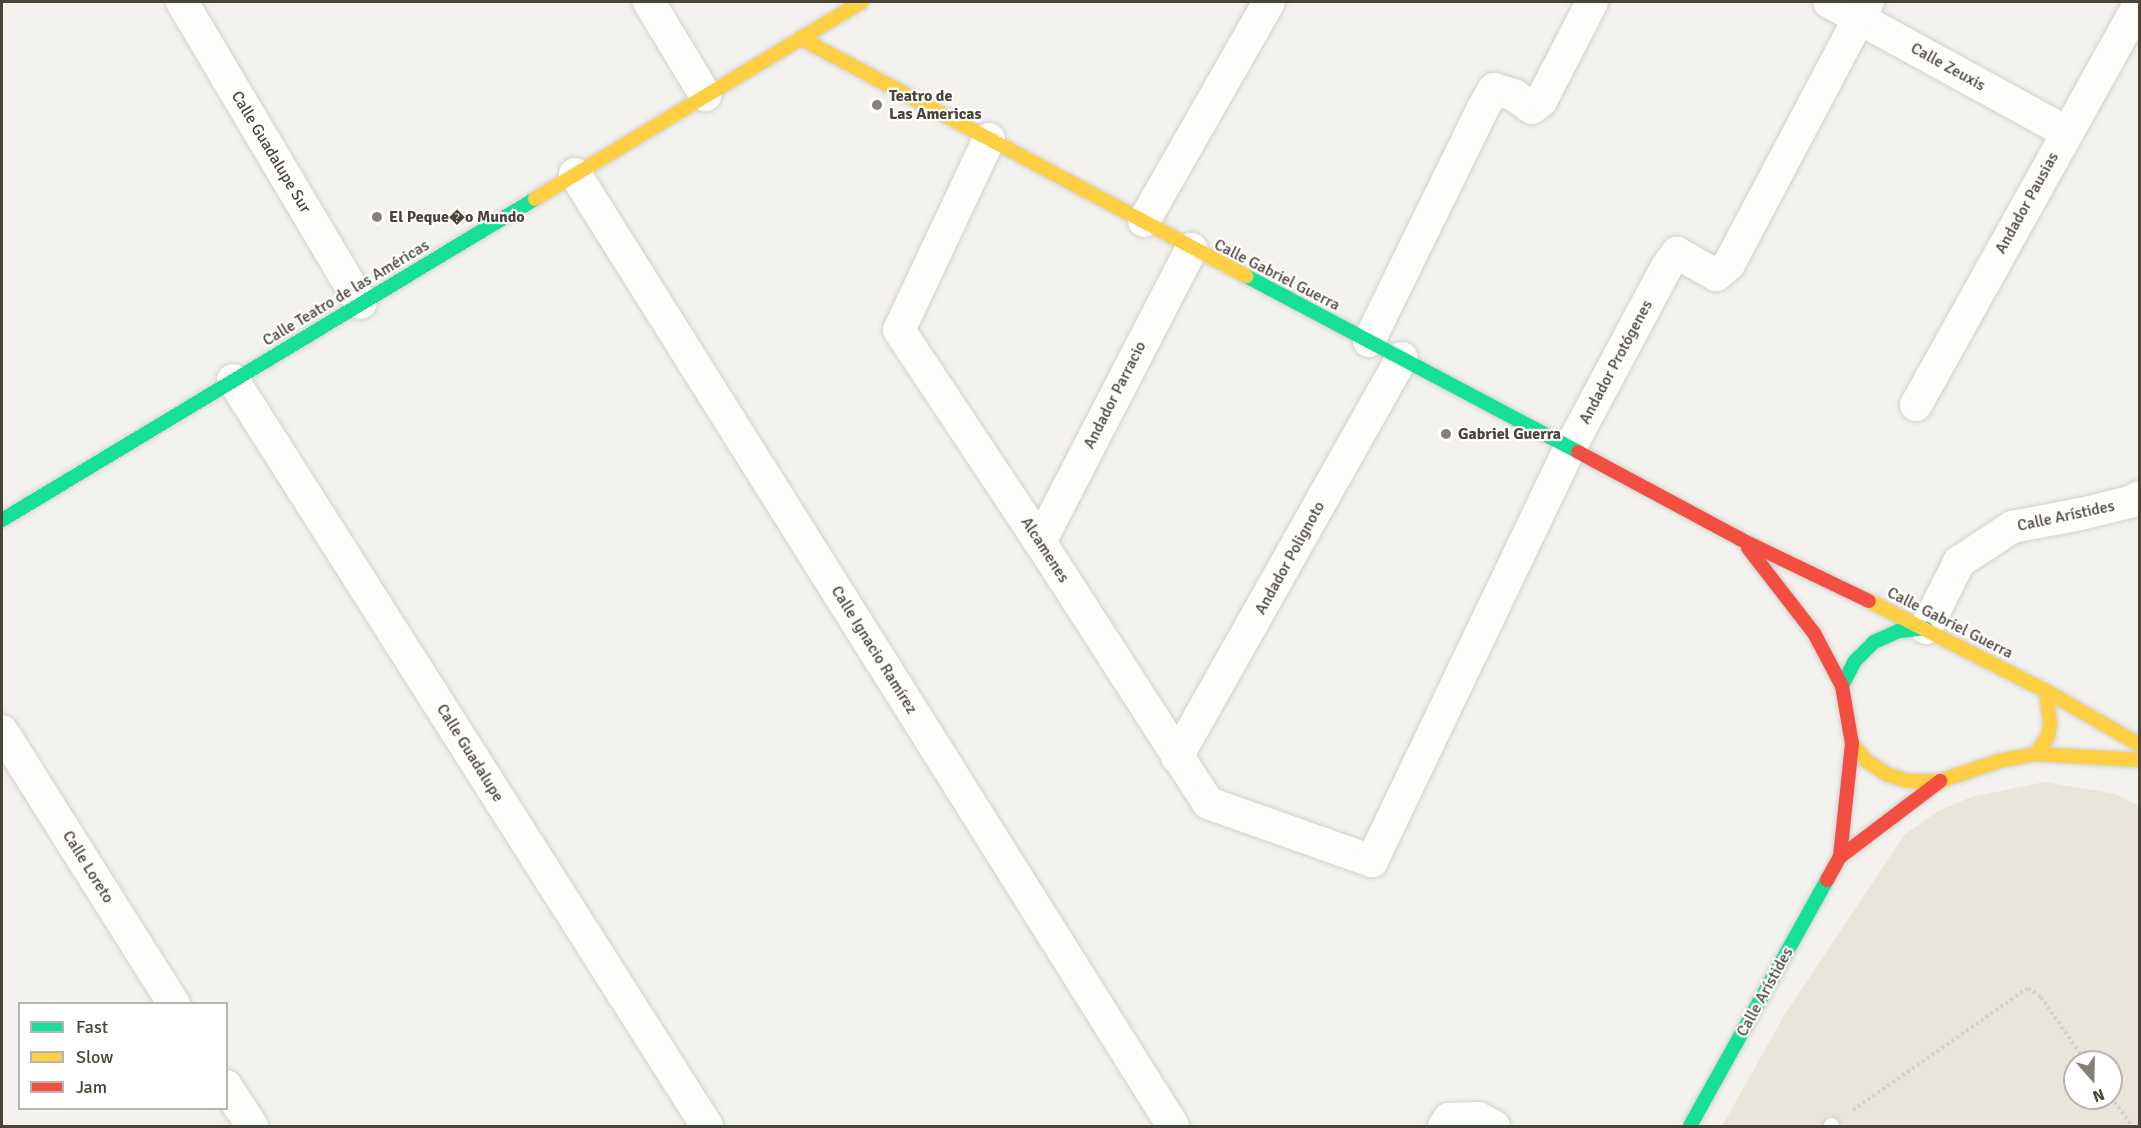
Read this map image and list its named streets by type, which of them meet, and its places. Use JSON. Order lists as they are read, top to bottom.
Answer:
{
  "streets": {
    "street": [
      "Calle Zeuxis",
      "Calle Guadalupe Sur",
      "Andador Pausias",
      "Calle Gabriel Guerra",
      "Calle Teatro de las Américas",
      "Andador Protógenes",
      "Andador Parracio",
      "Calle Arístides",
      "Alcamenes",
      "Andador Polignoto",
      "Calle Ignacio Ramírez",
      "Calle Guadalupe",
      "Calle Loreto"
    ]
  },
  "crossings": [
    ["Calle Zeuxis", "Andador Pausias"],
    ["Calle Zeuxis", "Andador Protógenes"],
    ["Calle Guadalupe Sur", "Calle Teatro de las Américas"],
    ["Calle Gabriel Guerra", "Calle Teatro de las Américas"],
    ["Calle Gabriel Guerra", "Andador Protógenes"],
    ["Calle Gabriel Guerra", "Andador Parracio"],
    ["Calle Gabriel Guerra", "Calle Arístides"],
    ["Calle Gabriel Guerra", "Alcamenes"],
    ["Calle Gabriel Guerra", "Andador Polignoto"],
    ["Calle Teatro de las Américas", "Calle Ignacio Ramírez"],
    ["Calle Teatro de las Américas", "Calle Guadalupe"],
    ["Andador Protógenes", "Alcamenes"],
    ["Andador Parracio", "Alcamenes"],
    ["Alcamenes", "Andador Polignoto"]
  ],
  "places": ["Teatro de Las Americas", "El Peque�o Mundo", "Gabriel Guerra"],
  "legend": ["Fast", "Slow", "Jam"],
  "north": "bottom"
}
